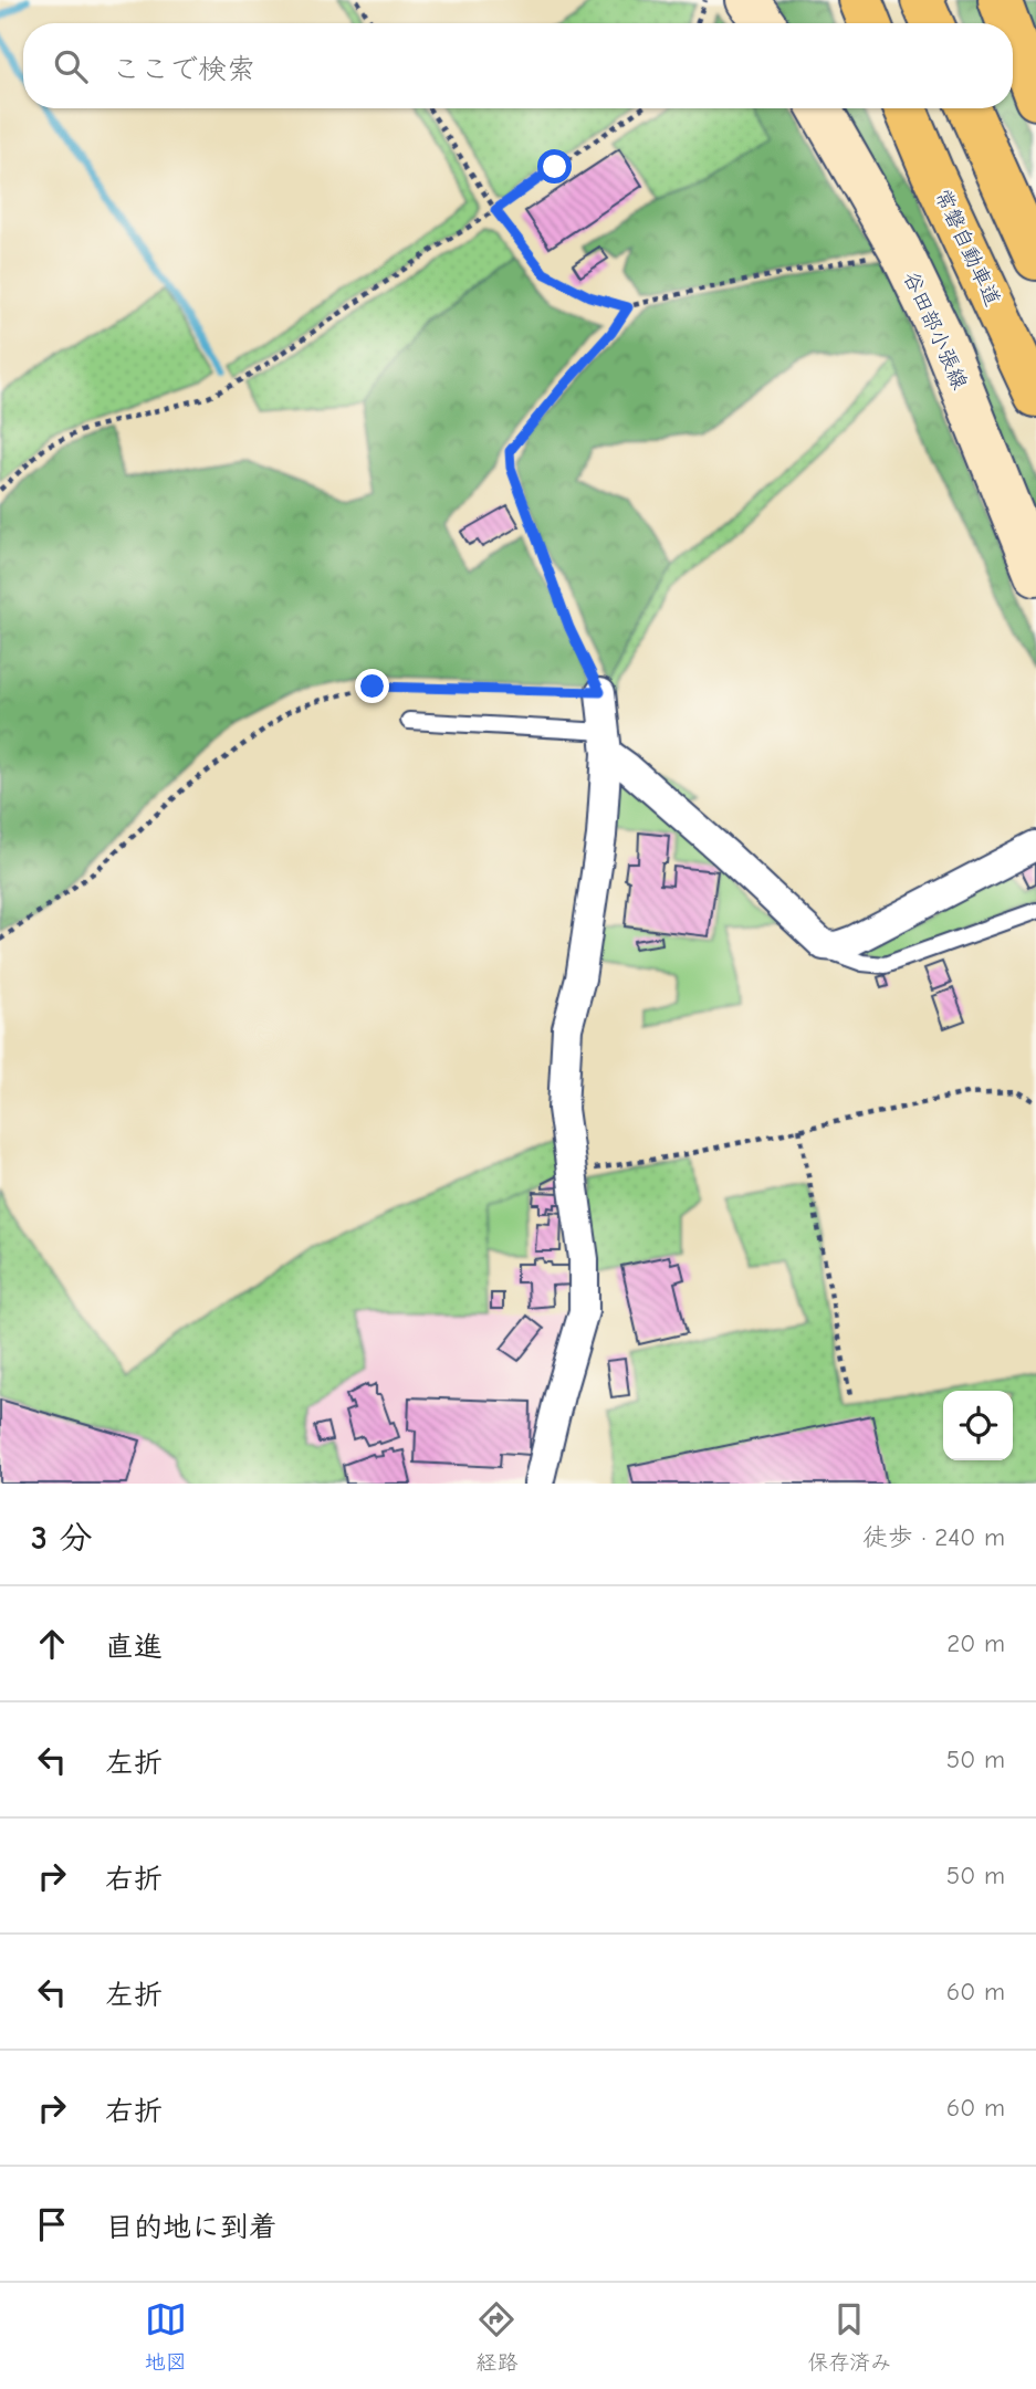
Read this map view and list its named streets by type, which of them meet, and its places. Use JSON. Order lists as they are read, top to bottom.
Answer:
{
  "streets": {
    "main road": ["常磐自動車道", "谷田部小張線"]
  },
  "page": {
    "search": "ここで検索",
    "heading": ["3 分", "徒歩 · 240 m"],
    "list": [
      ["直進", "20 m"],
      ["左折", "50 m"],
      ["右折", "50 m"],
      ["左折", "60 m"],
      ["右折", "60 m"],
      "目的地に到着"
    ],
    "nav": ["地図", "経路", "保存済み"]
  }
}
